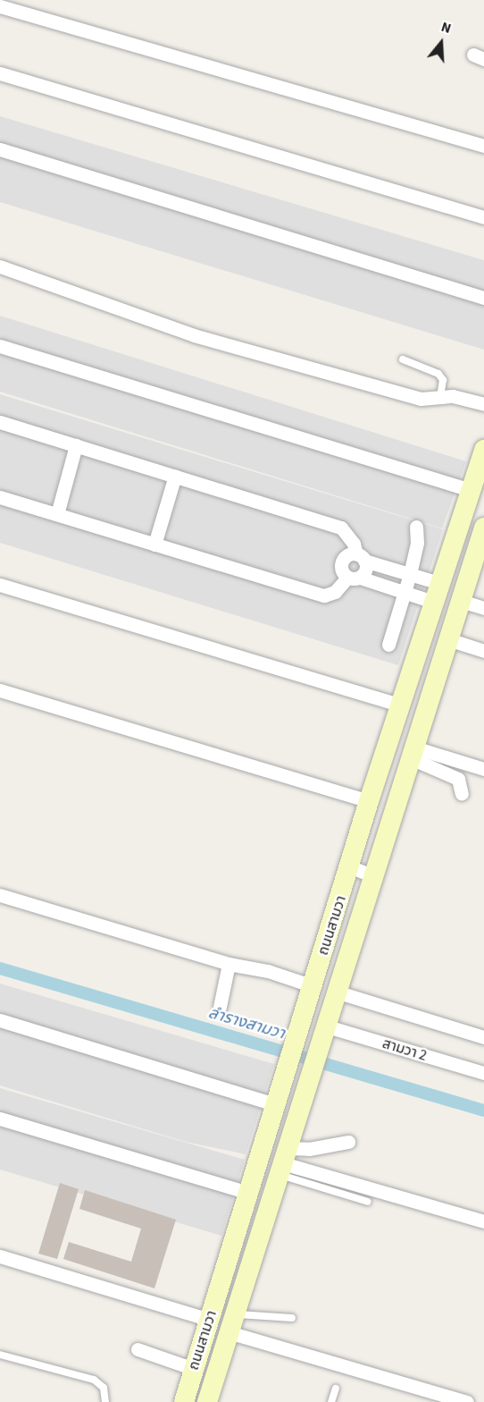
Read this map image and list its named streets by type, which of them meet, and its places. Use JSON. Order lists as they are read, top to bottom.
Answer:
{
  "streets": {
    "street": ["ถนนสามวา", "สามวา 2"]
  },
  "crossings": [
    ["ถนนสามวา", "สามวา 2"]
  ],
  "water": ["ลำรางสามวา"],
  "north": "top"
}
